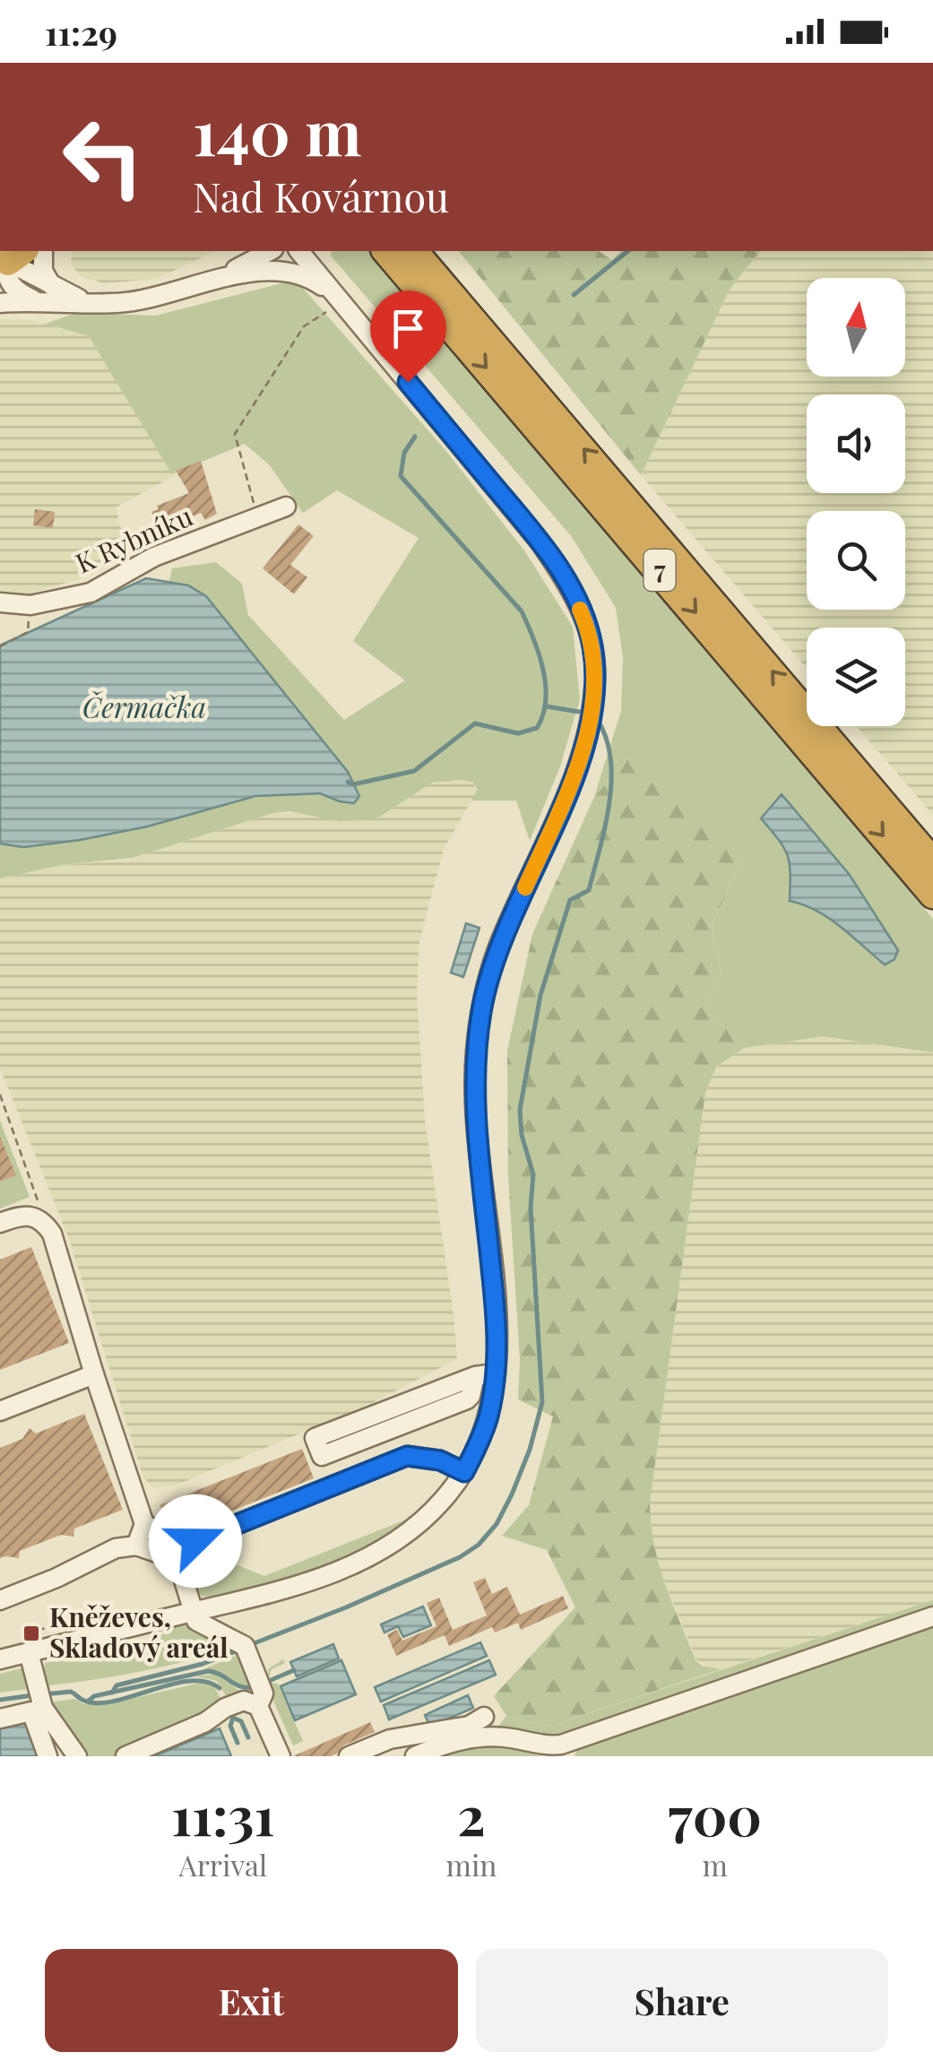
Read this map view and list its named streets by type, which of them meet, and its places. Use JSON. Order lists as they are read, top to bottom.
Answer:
{
  "streets": {
    "highway": ["7"],
    "street": ["K Rybníku"]
  },
  "water": ["Čermačka"],
  "places": {
    "transit": ["Kněževes, Skladový areál"]
  },
  "north": "top",
  "page": {
    "status": "11:29",
    "turn": ["140 m", "Nad Kovárnou"],
    "eta": [
      "11:31",
      "Arrival",
      "2",
      "min",
      "700",
      "m"
    ],
    "buttons": ["Exit", "Share"]
  }
}
